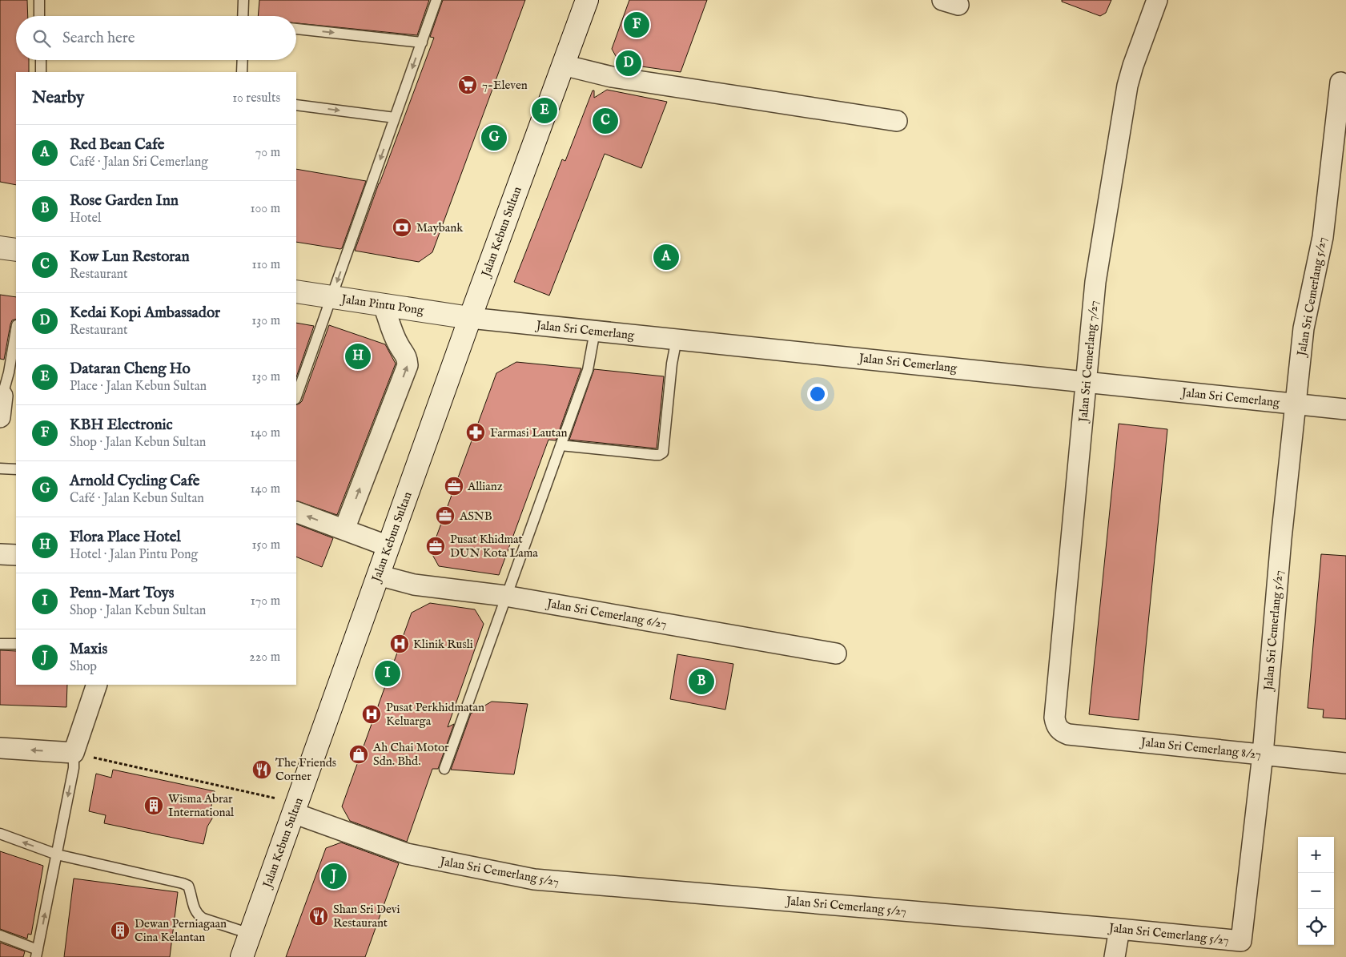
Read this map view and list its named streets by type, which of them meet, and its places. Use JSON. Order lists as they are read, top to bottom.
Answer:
{
  "streets": {
    "main road": ["Jalan Kebun Sultan", "Jalan Pintu Pong"],
    "street": [
      "Jalan Sri Cemerlang 5/27",
      "Jalan Sri Cemerlang",
      "Jalan Sri Cemerlang 7/27",
      "Jalan Sri Cemerlang 6/27",
      "Jalan Sri Cemerlang 8/27"
    ]
  },
  "crossings": [
    ["Jalan Kebun Sultan", "Jalan Sri Cemerlang 5/27"],
    ["Jalan Kebun Sultan", "Jalan Pintu Pong"],
    ["Jalan Kebun Sultan", "Jalan Sri Cemerlang"],
    ["Jalan Kebun Sultan", "Jalan Sri Cemerlang 6/27"],
    ["Jalan Sri Cemerlang 5/27", "Jalan Sri Cemerlang"],
    ["Jalan Sri Cemerlang 5/27", "Jalan Sri Cemerlang 8/27"],
    ["Jalan Pintu Pong", "Jalan Sri Cemerlang"],
    ["Jalan Sri Cemerlang", "Jalan Sri Cemerlang 7/27"],
    ["Jalan Sri Cemerlang 7/27", "Jalan Sri Cemerlang 8/27"]
  ],
  "places": {
    "supermarket": ["7-Eleven"],
    "bank": ["Maybank"],
    "pharmacy": ["Farmasi Lautan"],
    "office": ["Allianz", "ASNB", "Pusat Khidmat DUN Kota Lama"],
    "hospital": ["Klinik Rusli", "Pusat Perkhidmatan Keluarga"],
    "shop": ["Ah Chai Motor Sdn. Bhd."],
    "restaurant": ["The Friends Corner", "Shan Sri Devi Restaurant"],
    "building": ["Wisma Abrar International", "Dewan Perniagaan Cina Kelantan"]
  },
  "page": {
    "pins": [
      "F",
      "D",
      "E",
      "C",
      "G",
      "A",
      "H",
      "I",
      "B",
      "J"
    ],
    "search": "Search here",
    "heading": ["Nearby", "10 results"],
    "list": [
      {
        "mark": "A",
        "name": "Red Bean Cafe",
        "note": "Café · Jalan Sri Cemerlang",
        "value": "70 m"
      },
      {
        "mark": "B",
        "name": "Rose Garden Inn",
        "note": "Hotel",
        "value": "100 m"
      },
      {
        "mark": "C",
        "name": "Kow Lun Restoran",
        "note": "Restaurant",
        "value": "110 m"
      },
      {
        "mark": "D",
        "name": "Kedai Kopi Ambassador",
        "note": "Restaurant",
        "value": "130 m"
      },
      {
        "mark": "E",
        "name": "Dataran Cheng Ho",
        "note": "Place · Jalan Kebun Sultan",
        "value": "130 m"
      },
      {
        "mark": "F",
        "name": "KBH Electronic",
        "note": "Shop · Jalan Kebun Sultan",
        "value": "140 m"
      },
      {
        "mark": "G",
        "name": "Arnold Cycling Cafe",
        "note": "Café · Jalan Kebun Sultan",
        "value": "140 m"
      },
      {
        "mark": "H",
        "name": "Flora Place Hotel",
        "note": "Hotel · Jalan Pintu Pong",
        "value": "150 m"
      },
      {
        "mark": "I",
        "name": "Penn-Mart Toys",
        "note": "Shop · Jalan Kebun Sultan",
        "value": "170 m"
      },
      {
        "mark": "J",
        "name": "Maxis",
        "note": "Shop",
        "value": "220 m"
      }
    ],
    "map_buttons": ["+", "−"]
  }
}
